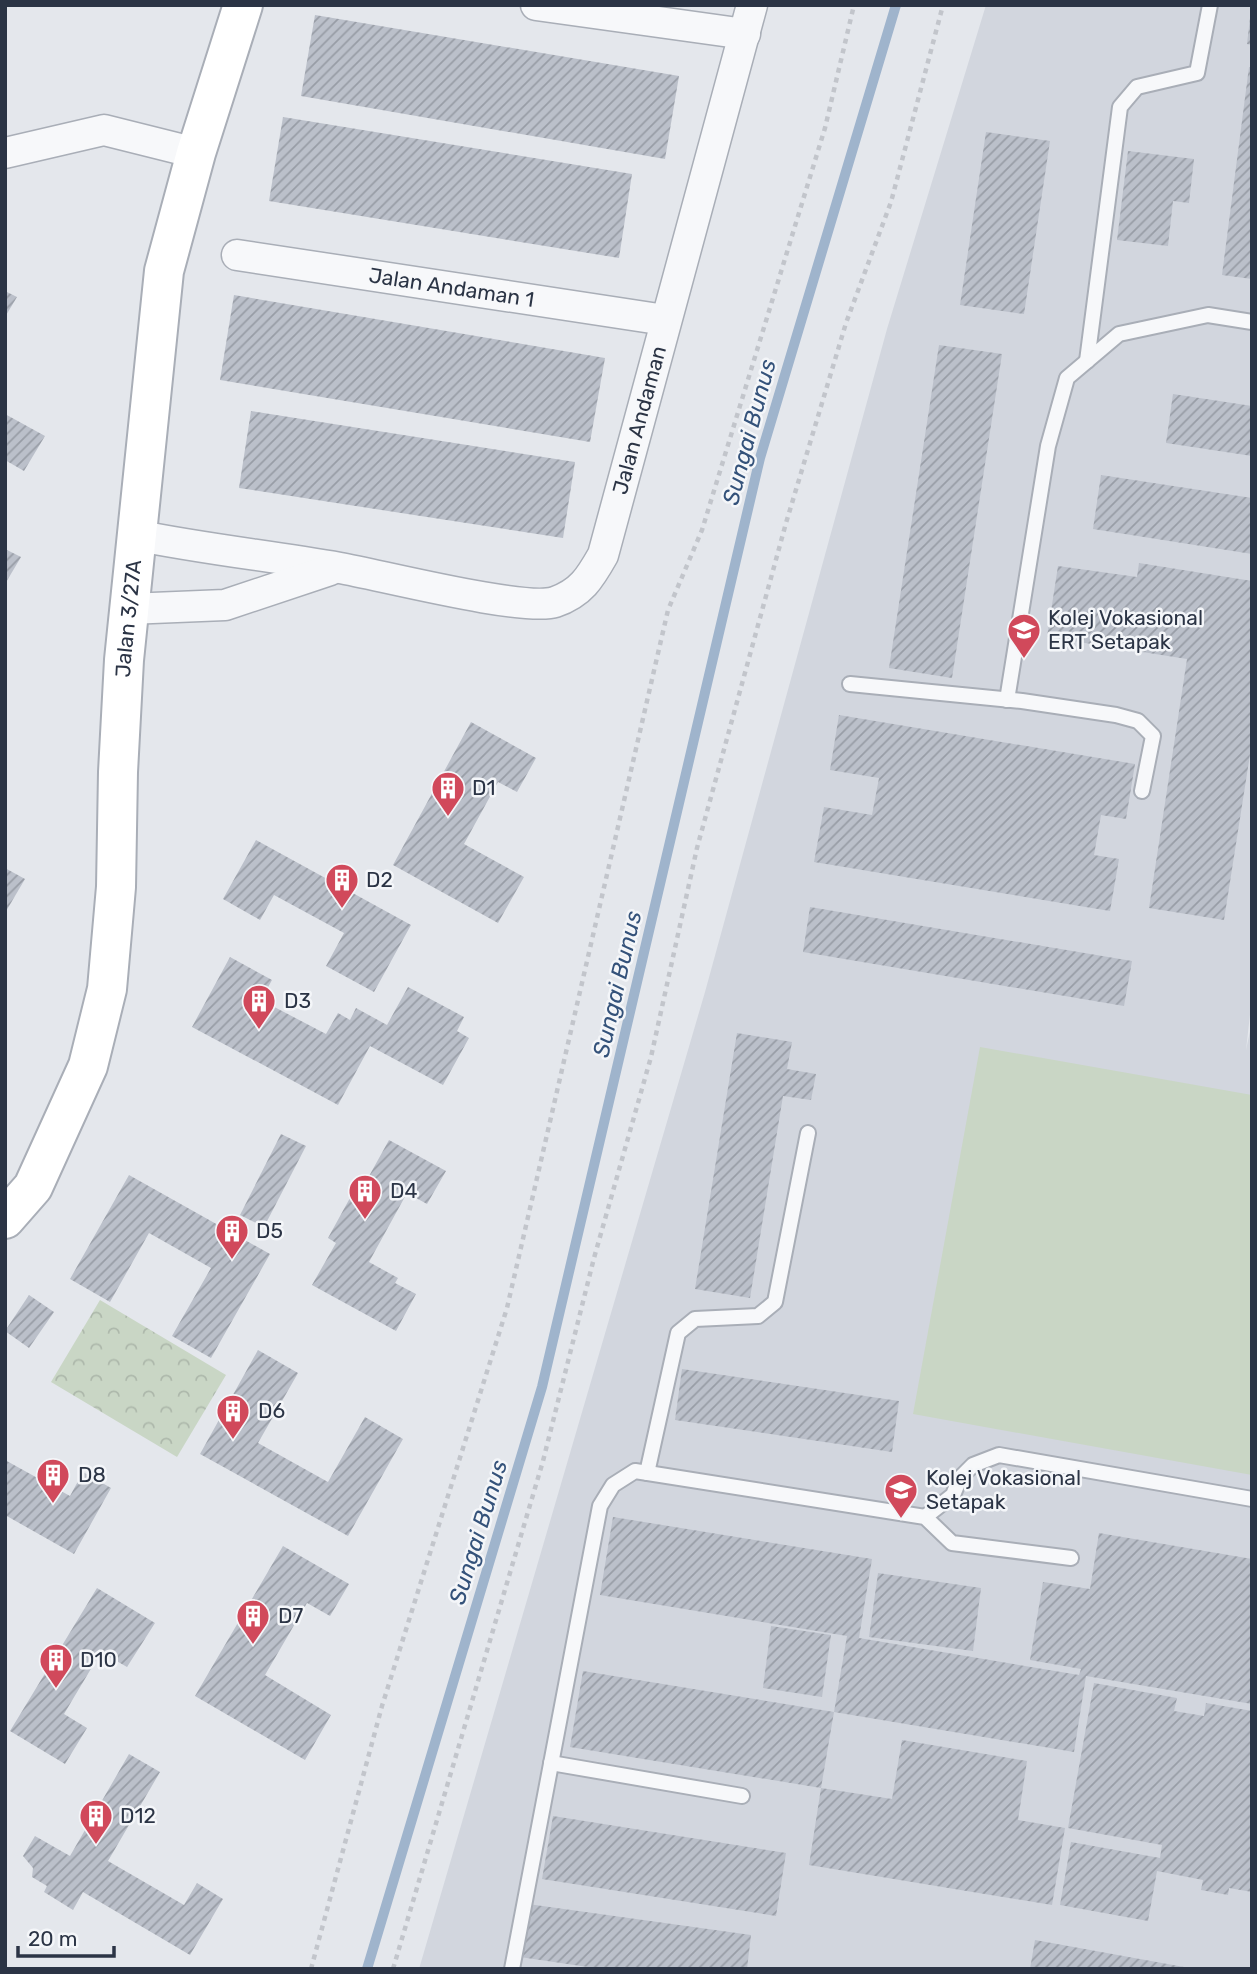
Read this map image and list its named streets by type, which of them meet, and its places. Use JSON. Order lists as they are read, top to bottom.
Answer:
{
  "streets": {
    "street": ["Jalan Andaman 1", "Jalan Andaman", "Jalan 3/27A"]
  },
  "crossings": [
    ["Jalan Andaman 1", "Jalan Andaman"],
    ["Jalan Andaman", "Jalan 3/27A"]
  ],
  "water": ["Sungai Bunus"],
  "places": {
    "school or university": ["Kolej Vokasional ERT Setapak", "Kolej Vokasional Setapak"],
    "building": [
      "D1",
      "D2",
      "D3",
      "D4",
      "D5",
      "D6",
      "D8",
      "D7",
      "D10",
      "D12"
    ]
  },
  "scale_bar": "20 m"
}
